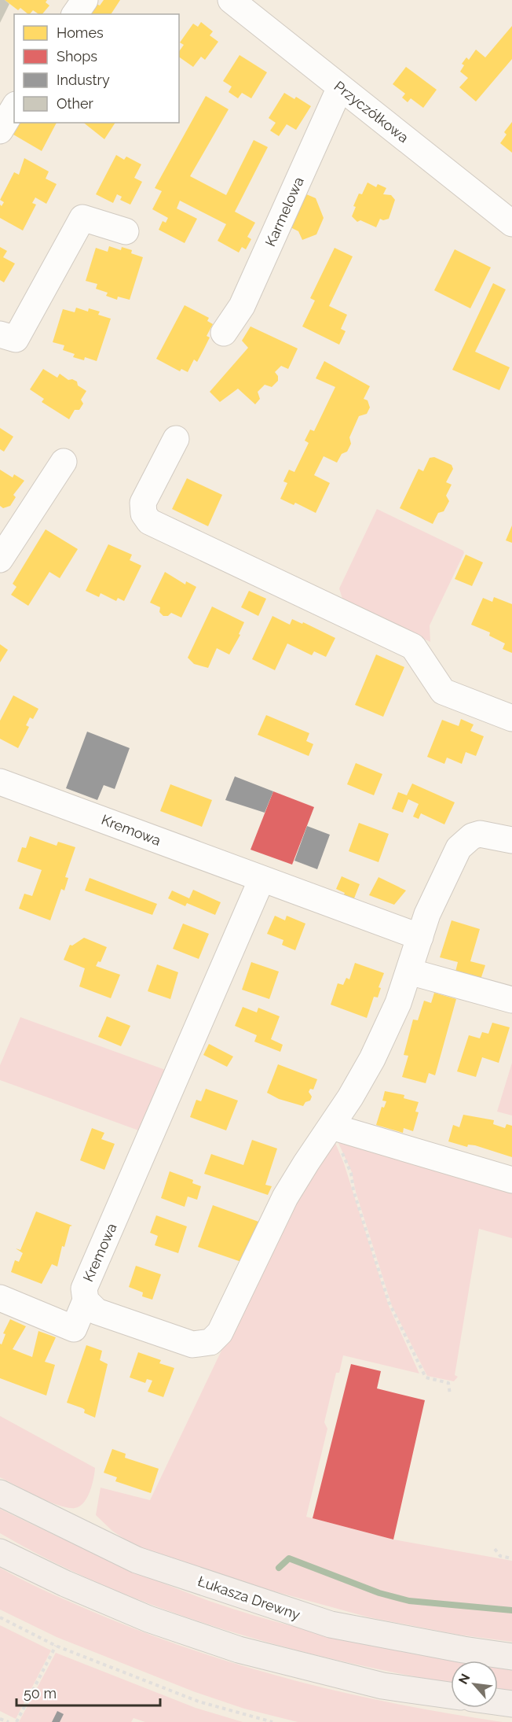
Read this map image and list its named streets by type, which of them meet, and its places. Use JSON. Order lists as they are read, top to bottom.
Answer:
{
  "streets": {
    "main road": ["Łukasza Drewny"],
    "street": ["Przyczółkowa", "Karmelowa", "Kremowa"]
  },
  "crossings": [
    ["Przyczółkowa", "Karmelowa"]
  ],
  "legend": [
    "Homes",
    "Shops",
    "Industry",
    "Other"
  ],
  "scale_bar": "50 m",
  "north": "top left"
}
